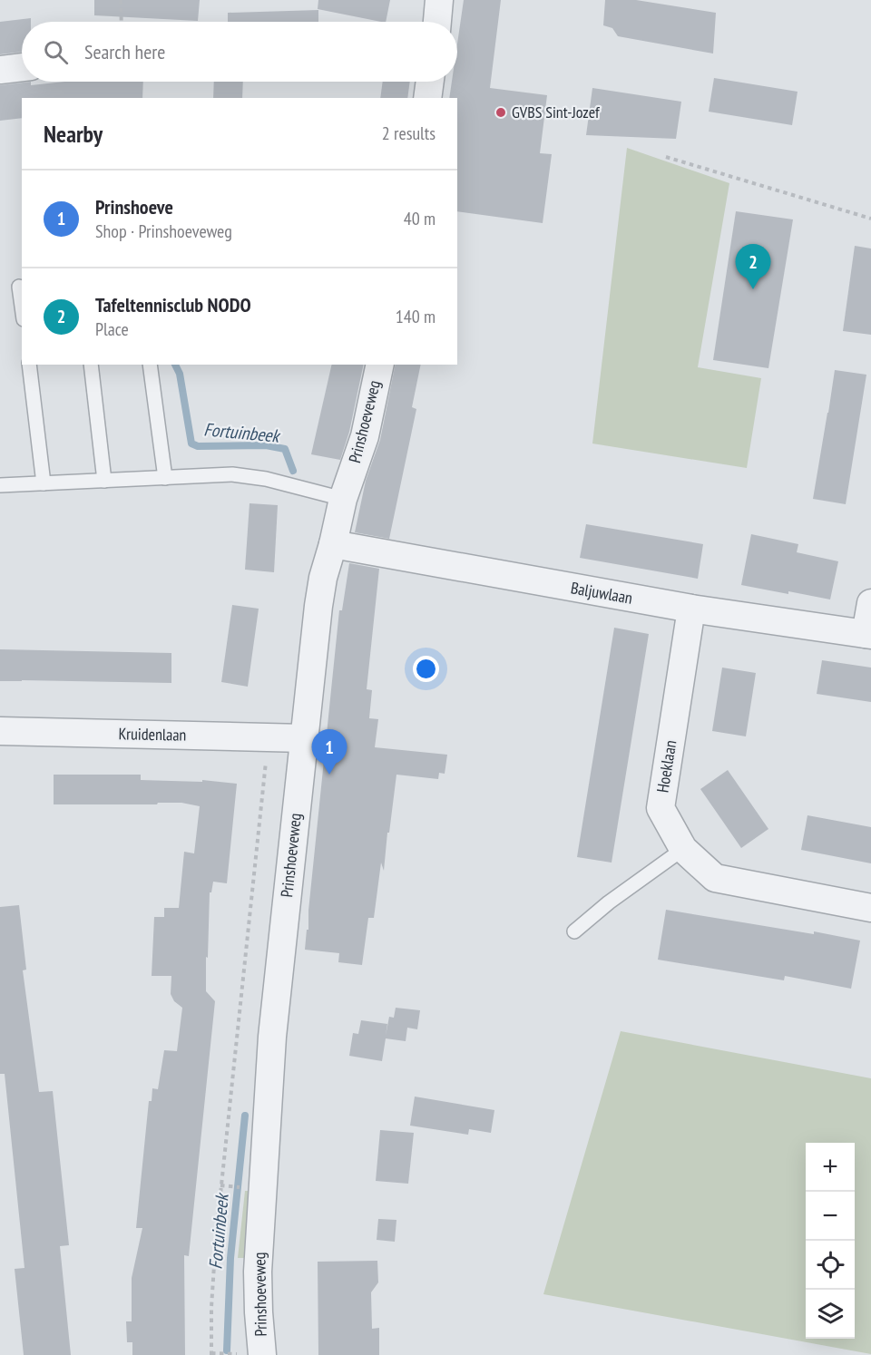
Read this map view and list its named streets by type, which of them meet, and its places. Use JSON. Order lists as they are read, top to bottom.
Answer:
{
  "streets": {
    "street": [
      "Prinshoeveweg",
      "Baljuwlaan",
      "Kruidenlaan",
      "Hoeklaan"
    ]
  },
  "crossings": [
    ["Prinshoeveweg", "Baljuwlaan"],
    ["Prinshoeveweg", "Kruidenlaan"],
    ["Baljuwlaan", "Hoeklaan"]
  ],
  "water": ["Fortuinbeek"],
  "places": ["GVBS Sint-Jozef"],
  "page": {
    "search": "Search here",
    "heading": ["Nearby", "2 results"],
    "list": [
      {
        "mark": "1",
        "name": "Prinshoeve",
        "note": "Shop · Prinshoeveweg",
        "value": "40 m"
      },
      {
        "mark": "2",
        "name": "Tafeltennisclub NODO",
        "note": "Place",
        "value": "140 m"
      }
    ],
    "pins": ["2", "1"],
    "map_buttons": ["+", "−"]
  }
}
